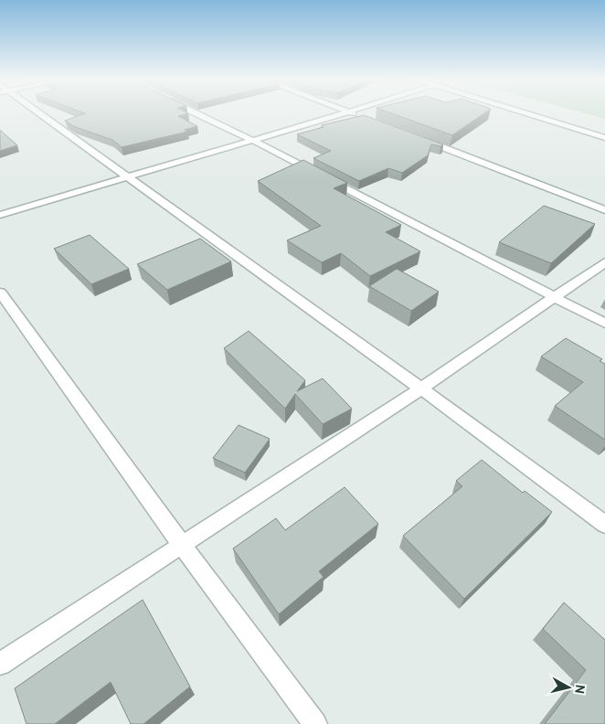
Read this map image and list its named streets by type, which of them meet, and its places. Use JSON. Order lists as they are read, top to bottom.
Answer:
{
  "north": "right"
}
